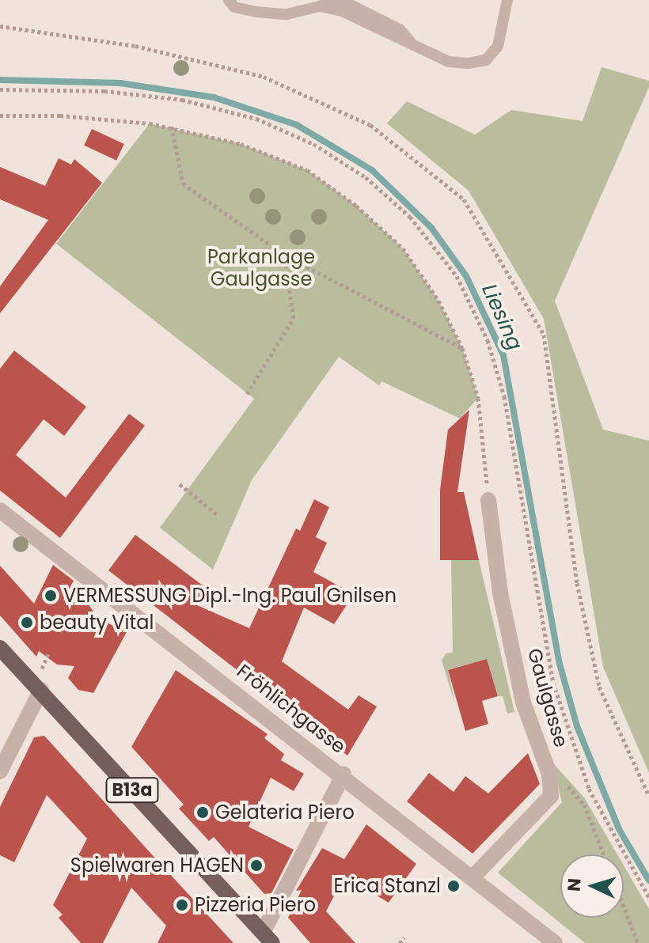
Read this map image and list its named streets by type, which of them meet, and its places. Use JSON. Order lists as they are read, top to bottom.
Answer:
{
  "streets": {
    "main road": ["B13a"],
    "street": ["Gaulgasse", "Fröhlichgasse"]
  },
  "crossings": [
    ["Gaulgasse", "Fröhlichgasse"]
  ],
  "water": ["Liesing"],
  "parks": ["Parkanlage Gaulgasse"],
  "places": [
    "VERMESSUNG Dipl.-Ing. Paul Gnilsen",
    "beauty Vital",
    "Gelateria Piero",
    "Spielwaren HAGEN",
    "Erica Stanzl",
    "Pizzeria Piero"
  ],
  "north": "left"
}
